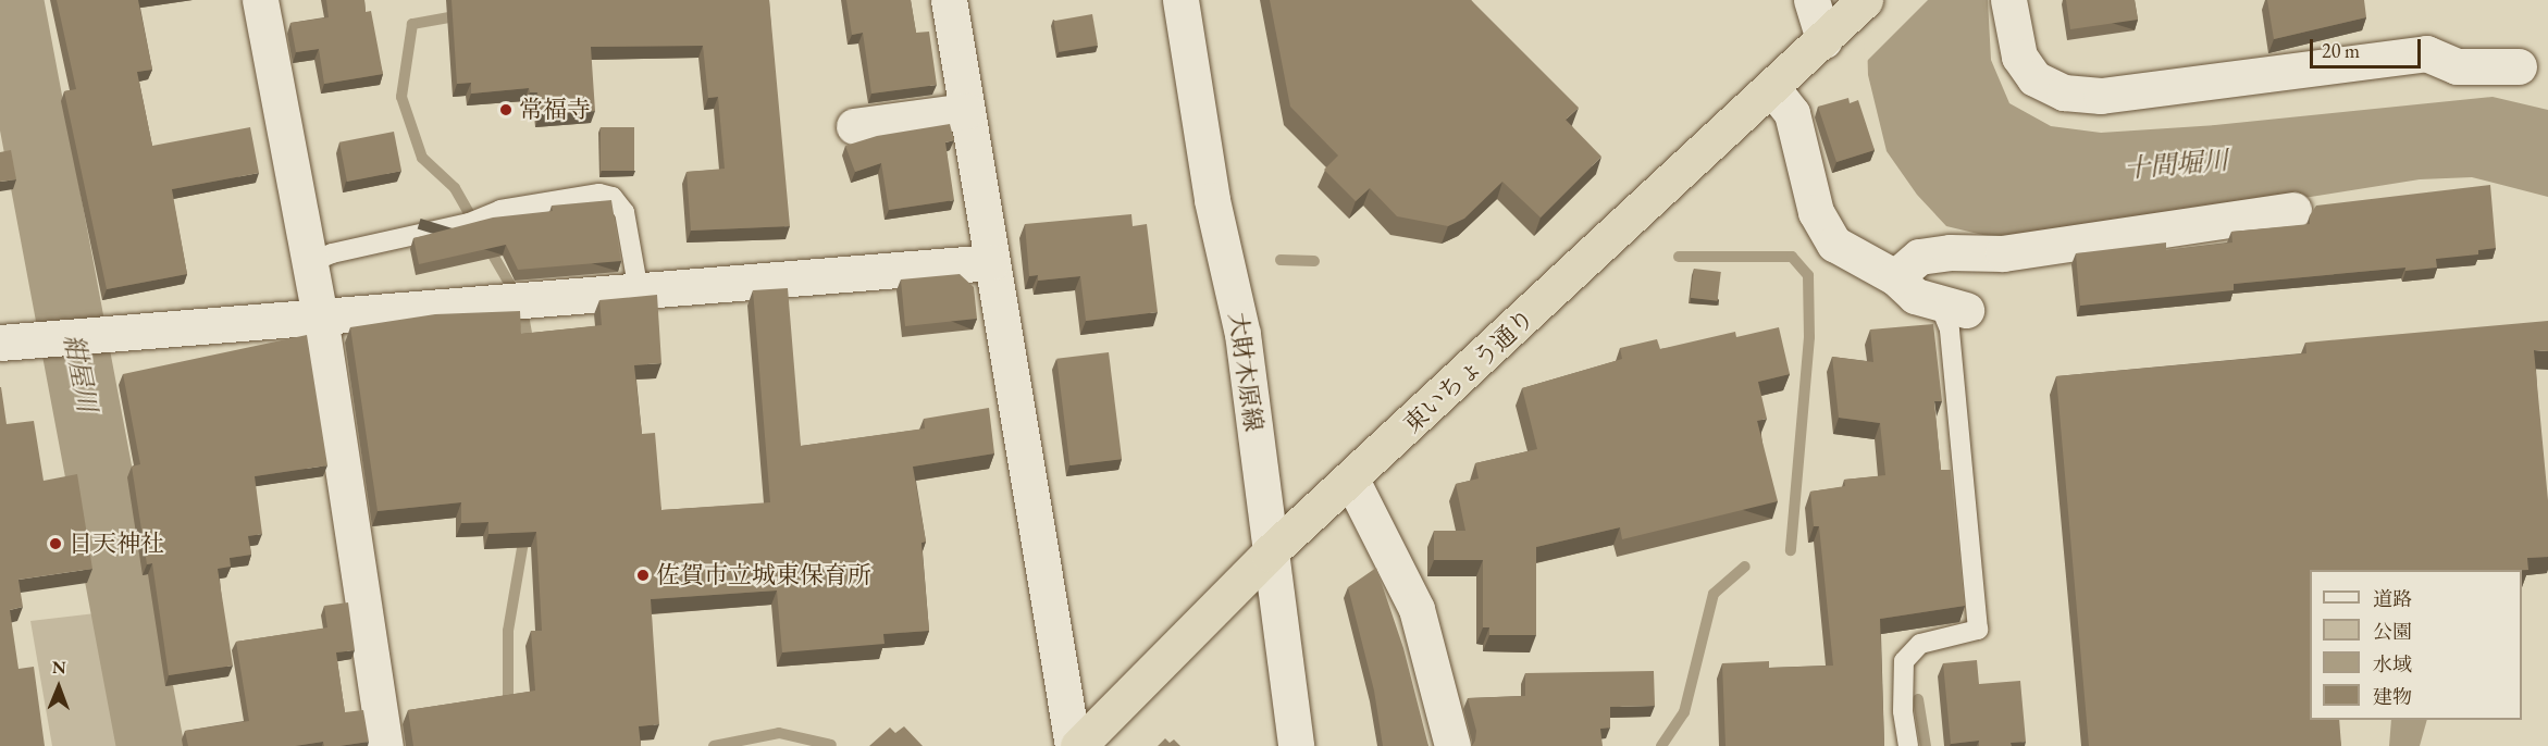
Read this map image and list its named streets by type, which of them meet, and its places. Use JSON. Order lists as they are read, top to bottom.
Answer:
{
  "streets": {
    "highway": ["東いちょう通り"],
    "street": ["大財木原線"]
  },
  "crossings": [
    ["東いちょう通り", "大財木原線"]
  ],
  "water": ["十間堀川", "紺屋川"],
  "places": ["常福寺", "日天神社", "佐賀市立城東保育所"],
  "legend": [
    "道路",
    "公園",
    "水域",
    "建物"
  ],
  "scale_bar": "20 m",
  "north": "top"
}
